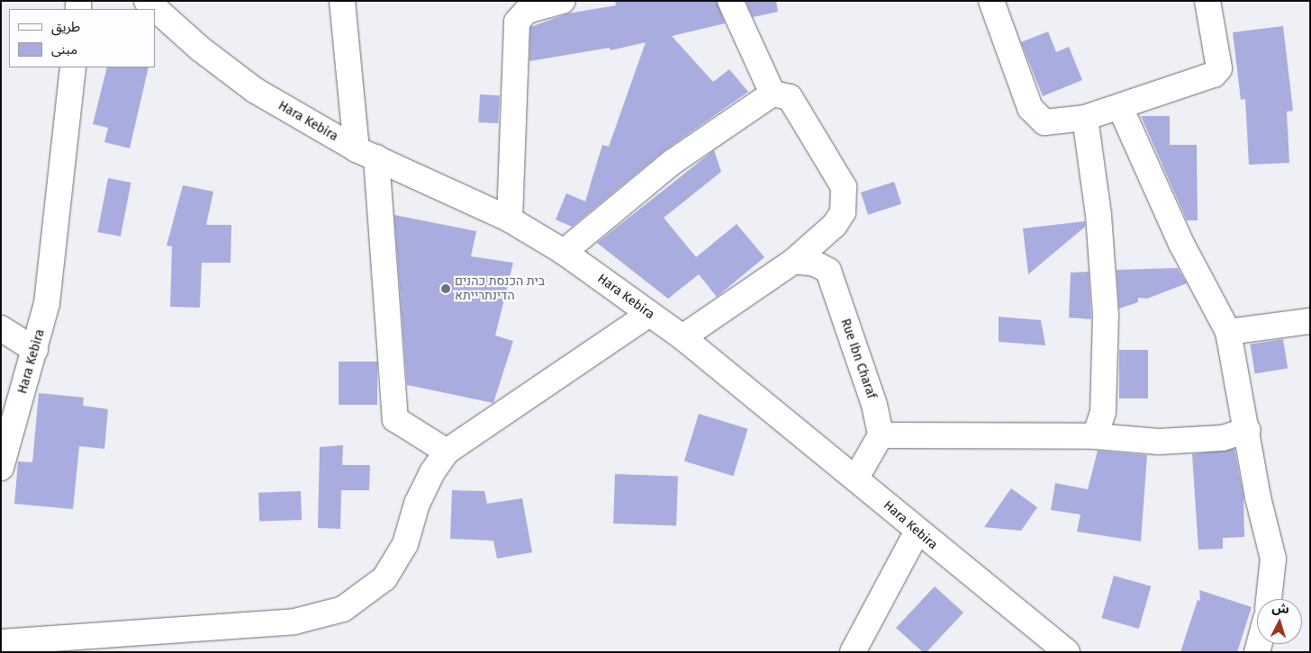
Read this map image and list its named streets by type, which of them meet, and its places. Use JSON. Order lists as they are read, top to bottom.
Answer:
{
  "streets": {
    "street": ["Hara Kebira", "Rue Ibn Charaf"]
  },
  "places": ["בית הכנסת כהנים הדינתרייתא"],
  "legend": ["طريق", "مبنى"],
  "north": "top"
}
